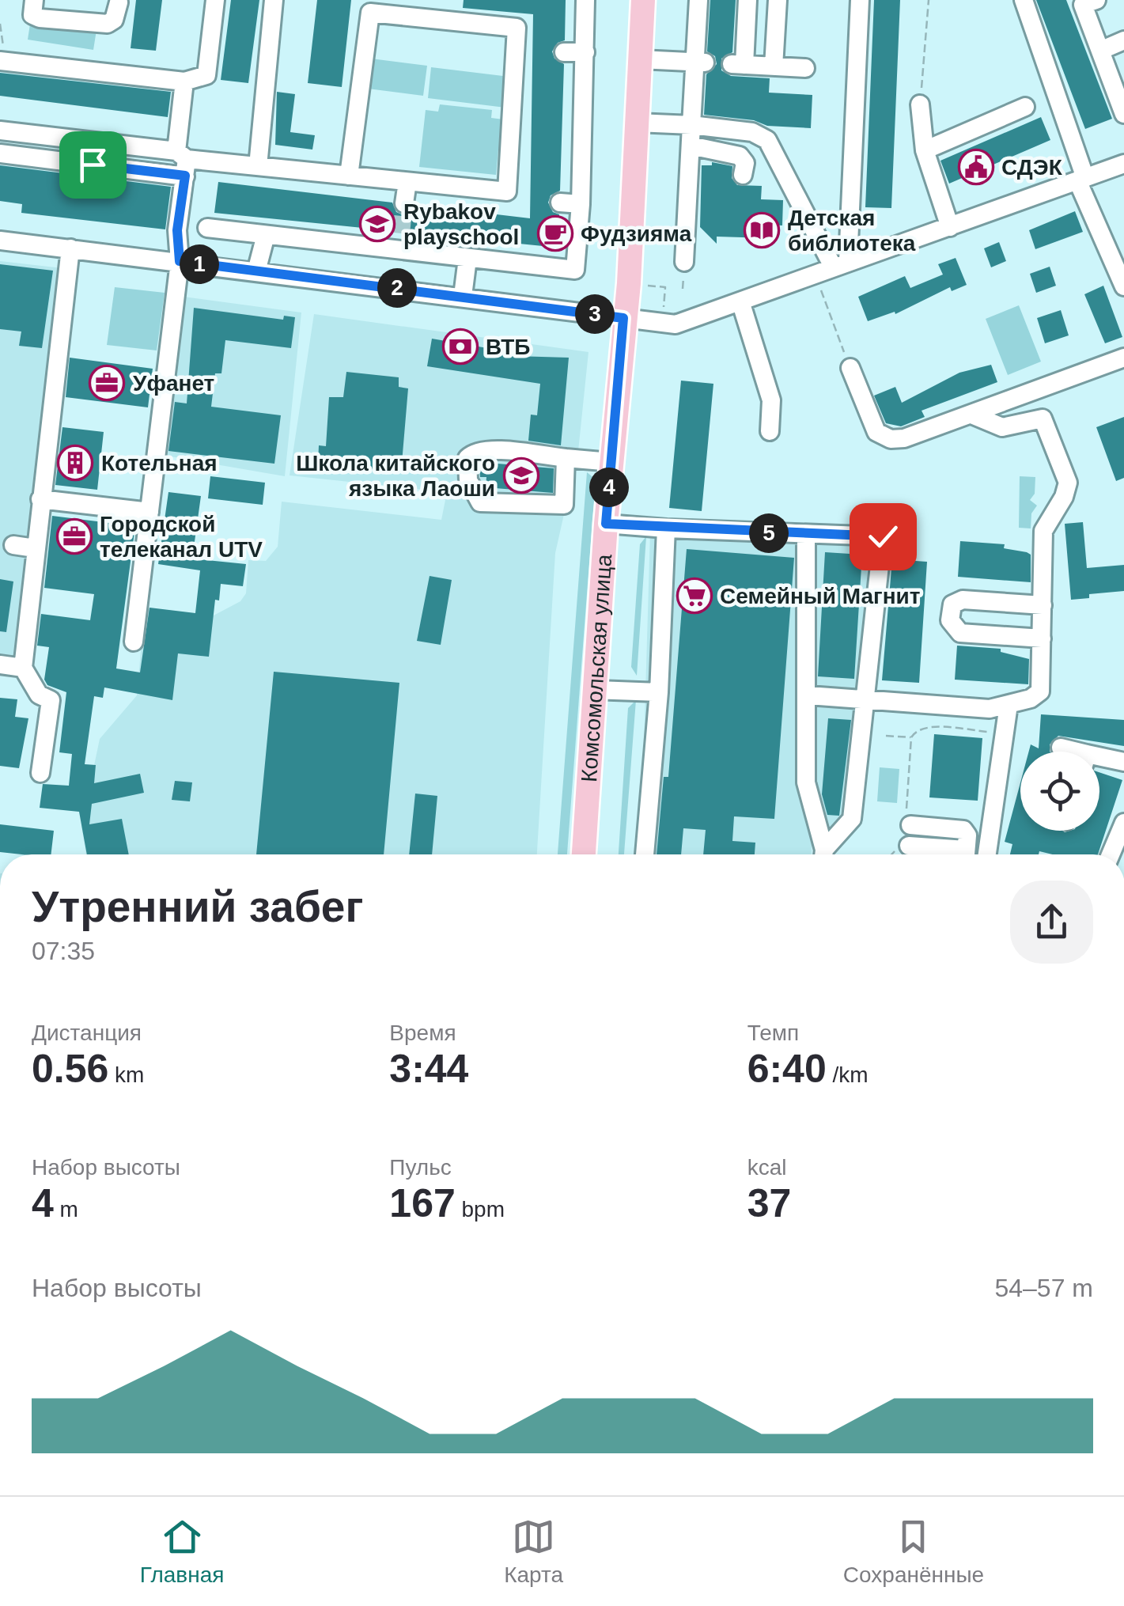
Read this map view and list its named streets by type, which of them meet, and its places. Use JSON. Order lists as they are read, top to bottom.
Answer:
{
  "streets": {
    "main road": ["Комсомольская улица"]
  },
  "places": {
    "public building": ["СДЭК"],
    "school or university": ["Rybakov playschool", "Школа китайского языка Лаоши"],
    "library": ["Детская библиотека"],
    "cafe": ["Фудзияма"],
    "bank": ["ВТБ"],
    "office": ["Уфанет", "Городской телеканал UTV"],
    "building": ["Котельная"],
    "supermarket": ["Семейный Магнит"]
  },
  "page": {
    "pins": [
      "1",
      "2",
      "3",
      "4",
      "5"
    ],
    "heading": ["Утренний забег", "07:35"],
    "stats": [
      ["Дистанция", "0.56 km"],
      ["Время", "3:44"],
      ["Темп", "6:40 /km"],
      ["Набор высоты", "4 m"],
      ["Пульс", "167 bpm"],
      ["kcal", "37"]
    ],
    "chart": ["Набор высоты", "54–57 m"],
    "tabs": ["Главная", "Карта", "Сохранённые"]
  }
}
